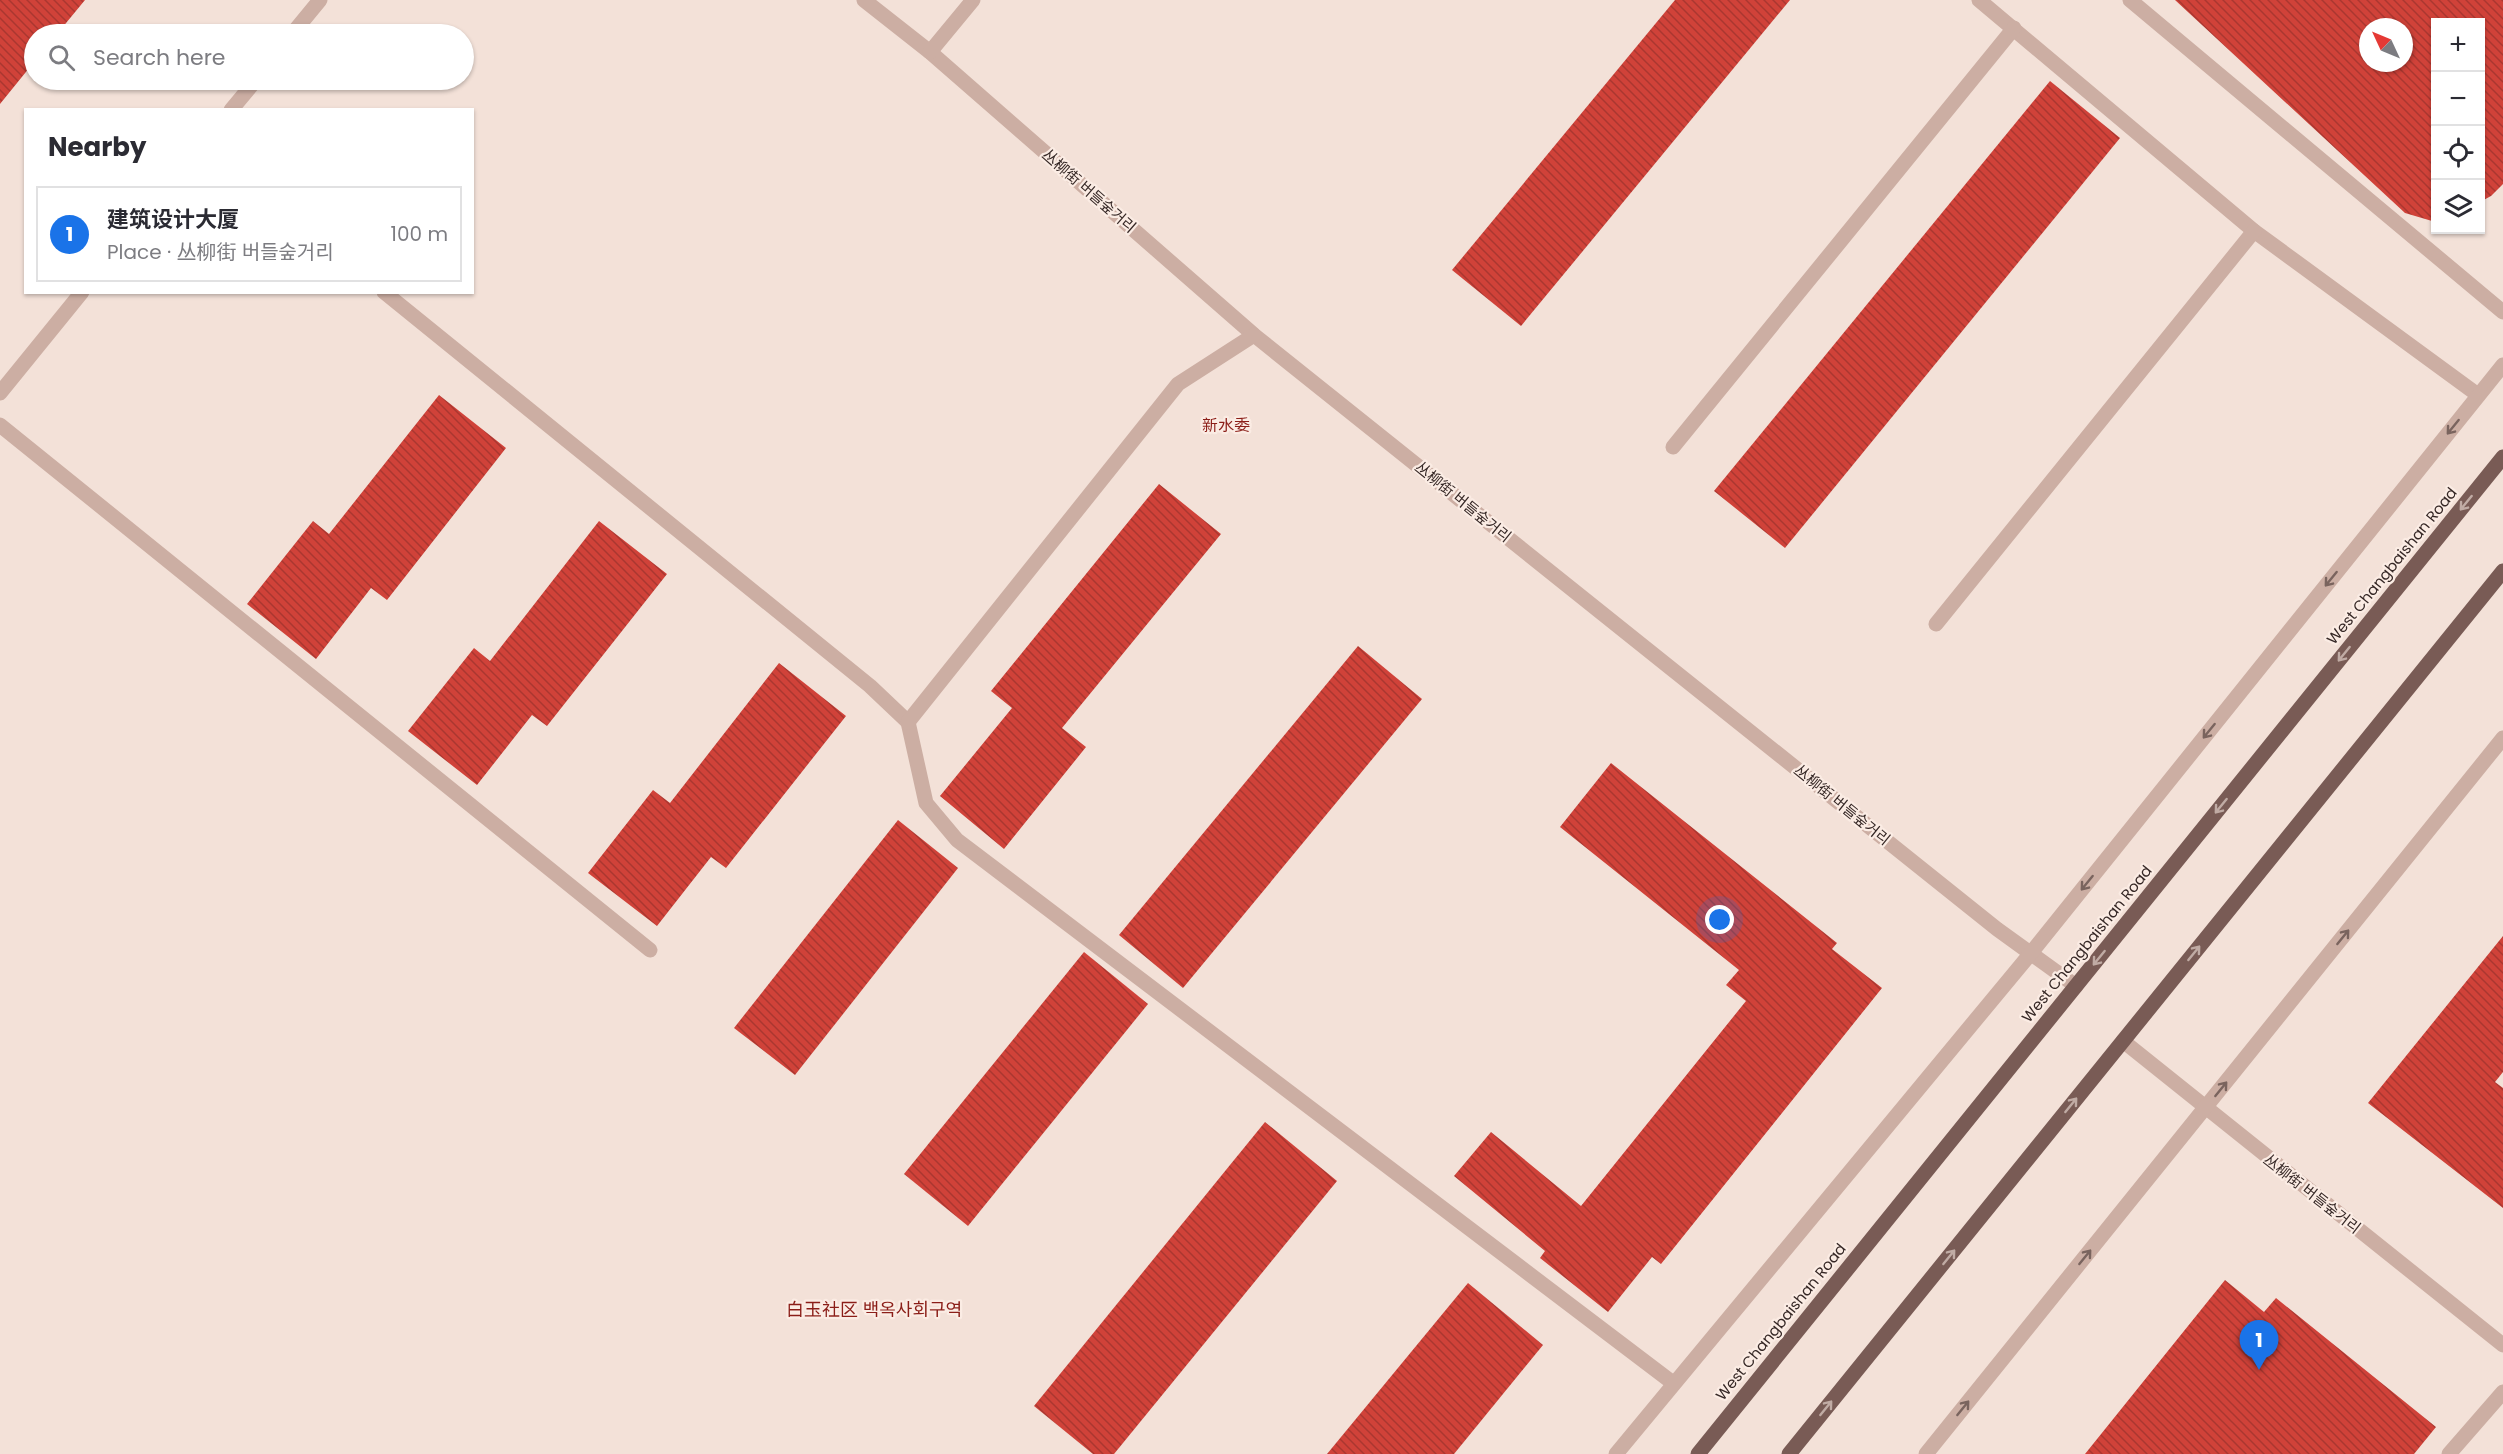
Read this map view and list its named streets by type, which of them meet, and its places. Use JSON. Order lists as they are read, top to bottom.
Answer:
{
  "streets": {
    "main road": ["West Changbaishan Road"],
    "street": ["丛柳街 버들숲거리"]
  },
  "crossings": [
    ["丛柳街 버들숲거리", "West Changbaishan Road"]
  ],
  "districts": ["新水委", "白玉社区 백옥사회구역"],
  "north": "top left",
  "page": {
    "map_buttons": ["+", "−"],
    "search": "Search here",
    "heading": "Nearby",
    "list": [
      {
        "mark": "1",
        "name": "建筑设计大厦",
        "note": "Place · 丛柳街 버들숲거리",
        "value": "100 m"
      }
    ],
    "pins": "1"
  }
}
